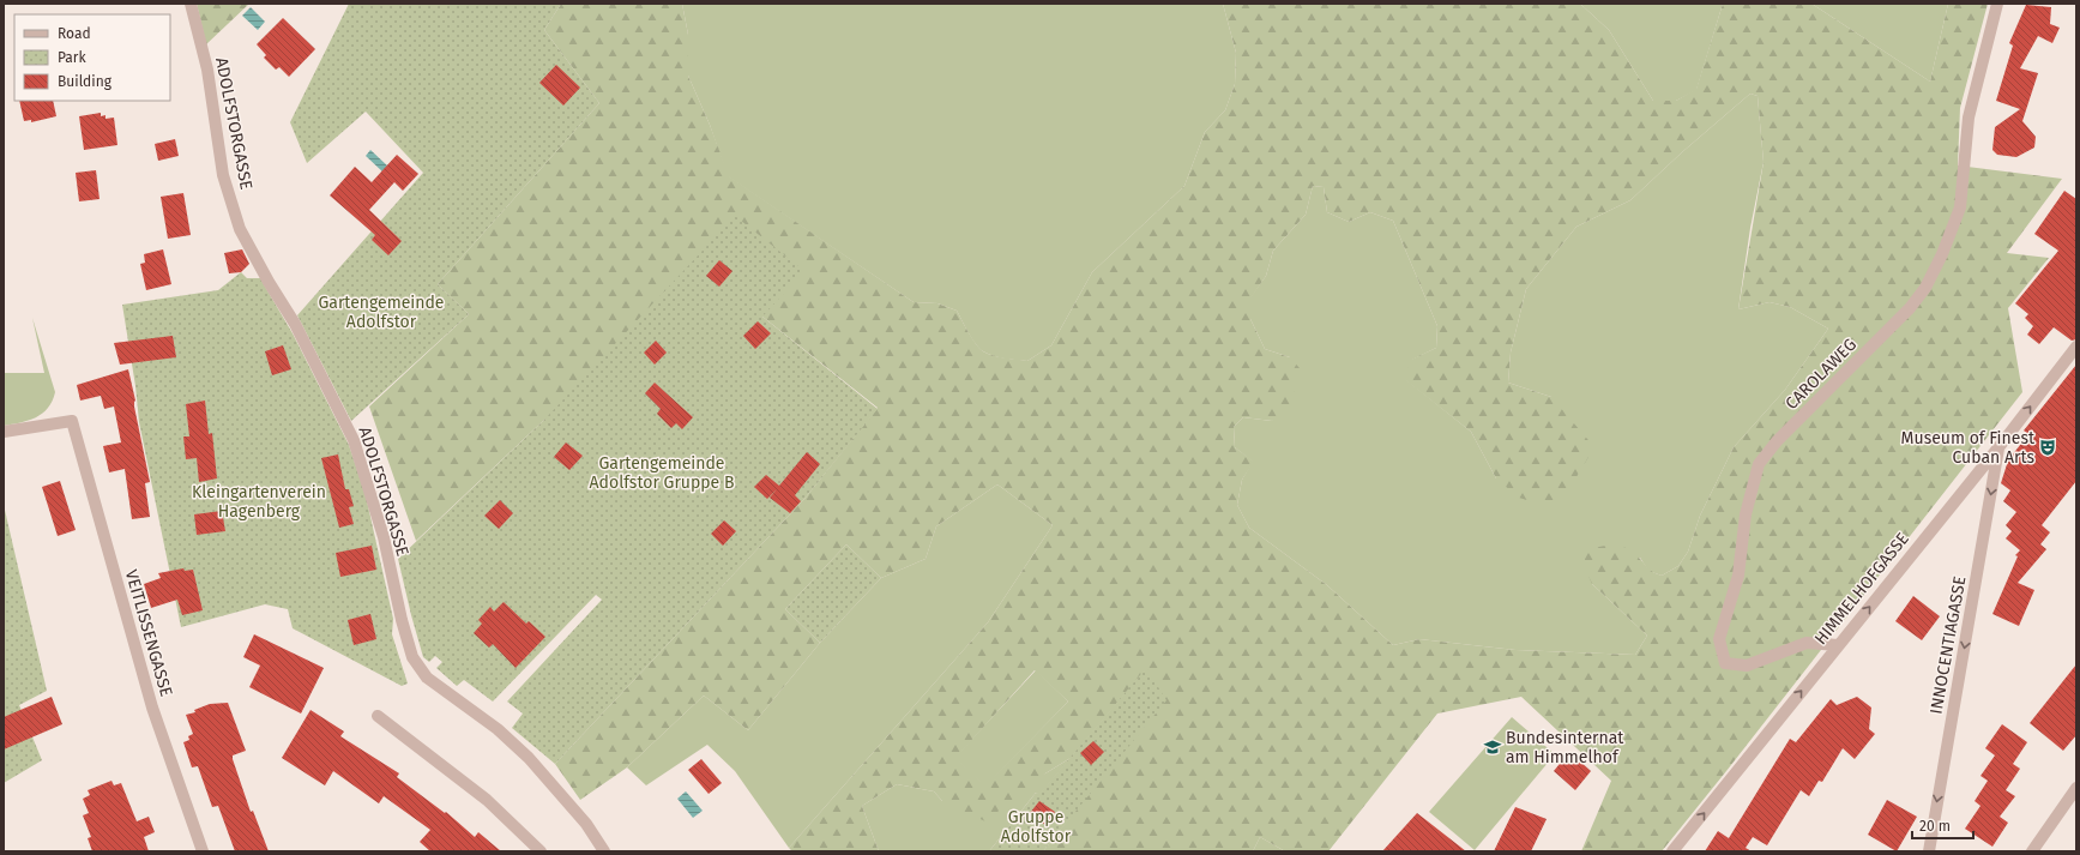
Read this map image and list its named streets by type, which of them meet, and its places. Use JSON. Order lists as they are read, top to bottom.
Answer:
{
  "streets": {
    "street": [
      "ADOLFSTORGASSE",
      "CAROLAWEG",
      "HIMMELHOFGASSE",
      "VEITLISSENGASSE",
      "INNOCENTIAGASSE"
    ]
  },
  "crossings": [
    ["CAROLAWEG", "HIMMELHOFGASSE"],
    ["HIMMELHOFGASSE", "INNOCENTIAGASSE"]
  ],
  "one_way": ["HIMMELHOFGASSE", "INNOCENTIAGASSE"],
  "parks": [
    "Gartengemeinde Adolfstor",
    "Gartengemeinde Adolfstor Gruppe B",
    "Kleingartenverein Hagenberg",
    "Gruppe Adolfstor"
  ],
  "places": {
    "theatre": ["Museum of Finest Cuban Arts"],
    "school or university": ["Bundesinternat am Himmelhof"]
  },
  "legend": ["Road", "Park", "Building"],
  "scale_bar": "20 m"
}
